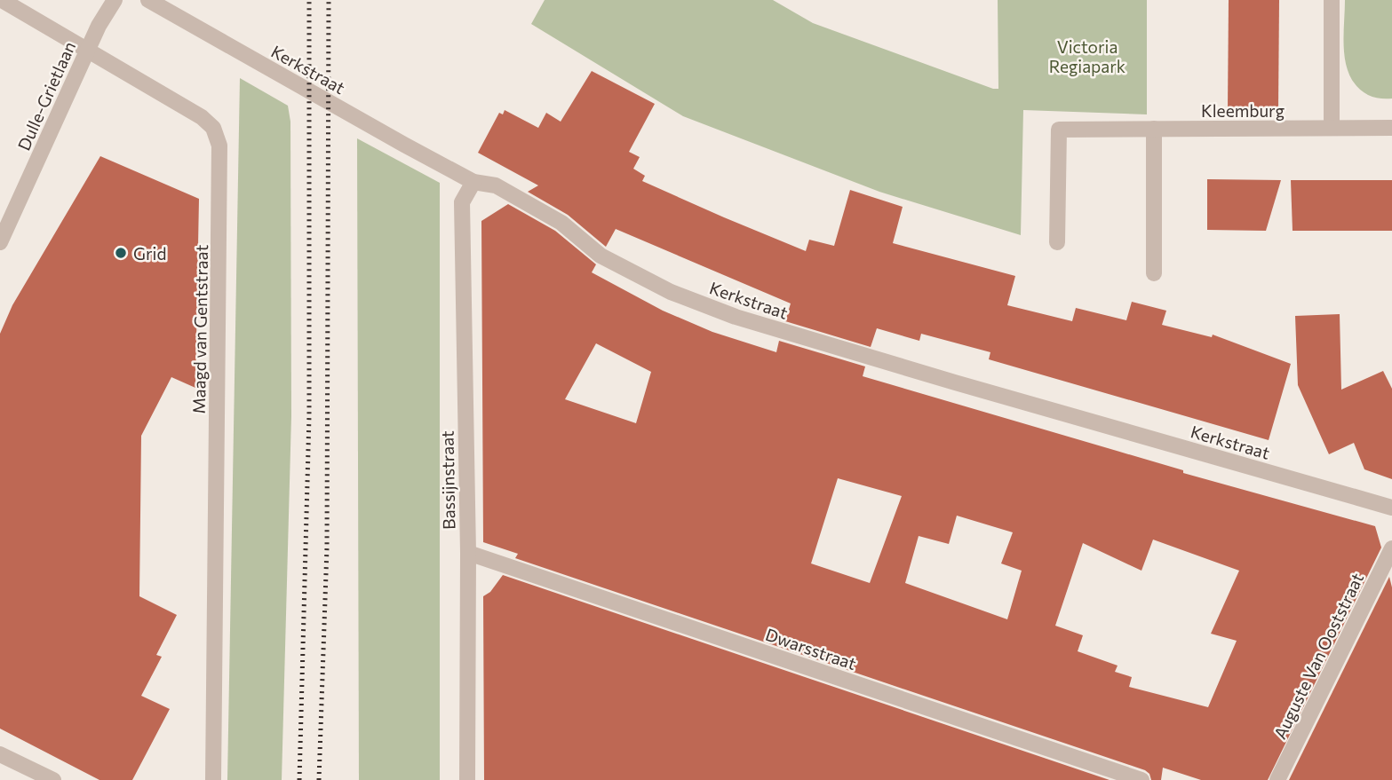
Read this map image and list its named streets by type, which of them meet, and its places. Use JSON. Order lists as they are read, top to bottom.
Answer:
{
  "streets": {
    "street": [
      "Kerkstraat",
      "Dulle-Grietlaan",
      "Kleemburg",
      "Maagd van Gentstraat",
      "Bassijnstraat",
      "Dwarsstraat",
      "Auguste Van Ooststraat"
    ]
  },
  "crossings": [
    ["Kerkstraat", "Bassijnstraat"],
    ["Dulle-Grietlaan", "Maagd van Gentstraat"],
    ["Bassijnstraat", "Dwarsstraat"]
  ],
  "parks": ["Victoria Regiapark"],
  "places": ["Grid"]
}
